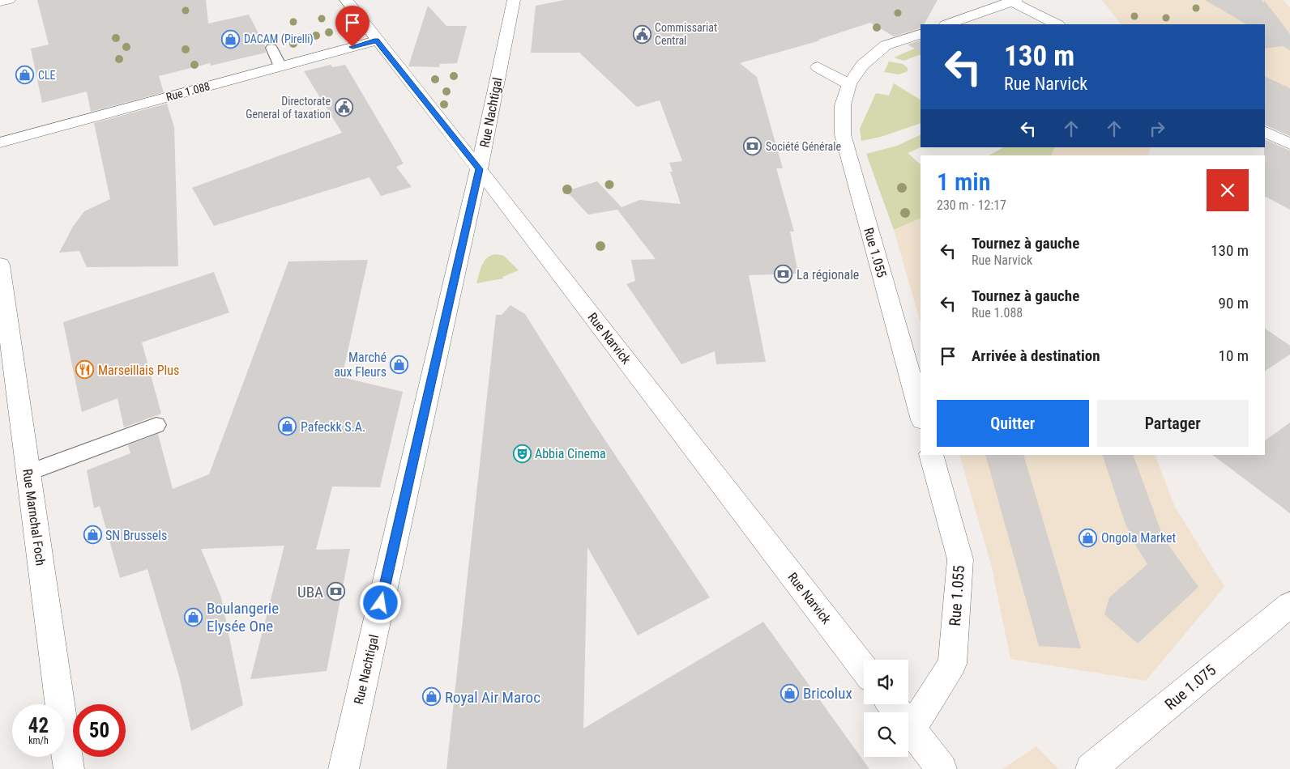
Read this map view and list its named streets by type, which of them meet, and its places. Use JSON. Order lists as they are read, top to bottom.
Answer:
{
  "streets": {
    "street": [
      "Rue 1.088",
      "Rue Nachtigal",
      "Rue 1.055",
      "Rue Narvick",
      "Rue Marnchal Foch",
      "Rue 1.075"
    ]
  },
  "crossings": [
    ["Rue 1.088", "Rue Narvick"],
    ["Rue Nachtigal", "Rue Narvick"]
  ],
  "places": {
    "public building": ["Commissariat Central", "Directorate General of taxation"],
    "shop": [
      "DACAM (Pirelli)",
      "CLE",
      "Marché aux Fleurs",
      "Pafeckk S.A.",
      "SN Brussels",
      "Ongola Market",
      "Boulangerie Elysée One",
      "Bricolux",
      "Royal Air Maroc"
    ],
    "bank": ["Société Générale", "La régionale", "UBA"],
    "restaurant": ["Marseillais Plus"],
    "theatre": ["Abbia Cinema"]
  },
  "page": {
    "turn": ["130 m", "Rue Narvick"],
    "heading": ["1 min", "230 m · 12:17"],
    "list": [
      {
        "name": "Tournez à gauche",
        "note": "Rue Narvick",
        "value": "130 m"
      },
      {
        "name": "Tournez à gauche",
        "note": "Rue 1.088",
        "value": "90 m"
      },
      {
        "name": "Arrivée à destination",
        "value": "10 m"
      }
    ],
    "buttons": ["Quitter", "Partager"],
    "speed": "42 km/h",
    "limit": "50"
  }
}
